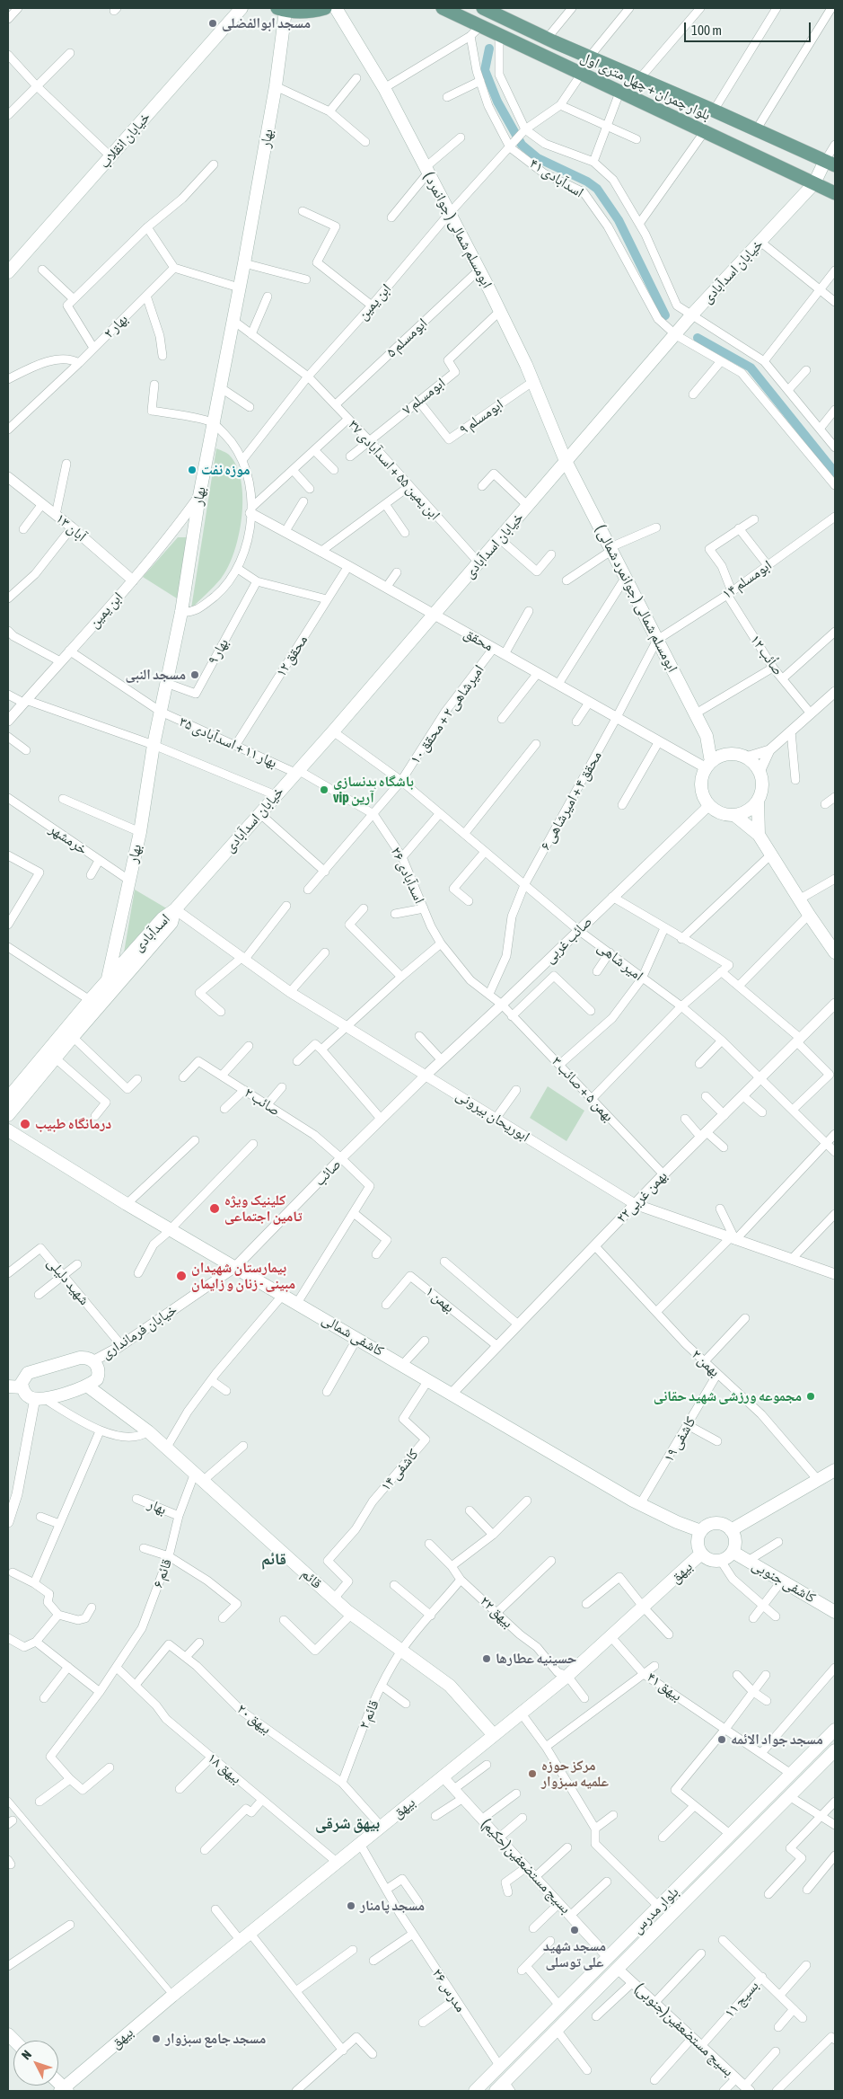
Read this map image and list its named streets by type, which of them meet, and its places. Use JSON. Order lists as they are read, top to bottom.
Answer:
{
  "streets": {
    "main road": [
      "بلوار چمران + چهل متری اول",
      "بهار",
      "خیابان انقلاب",
      "ابومسلم شمالی ( جوانمرد )",
      "خیابان اسدآبادی",
      "ابومسلم شمالی ( جوانمرد شمالی )",
      "اسدآبادی",
      "کاشفی شمالی",
      "بیهق",
      "قائم",
      "کاشفی جنوبی",
      "بلوار مدرس"
    ],
    "street": [
      "اسدآبادی ۴۱",
      "ابن یمین",
      "بهار ۲",
      "ابومسلم ۵",
      "ابومسلم ۷",
      "ابومسلم ۹",
      "ابن یمین ۵۵ + اسدآبادی ۳۷",
      "۱۳ آبان",
      "ابومسلم ۱۴",
      "محقق",
      "بهار ۹",
      "صأئب ۱۲",
      "محقق ۱۲",
      "امیرشاهی ۲ + محقق ۱۰",
      "بهار ۱۱ + اسدآبادی ۳۵",
      "محقق ۴ + امیرشاهی ۶",
      "خرمشهر",
      "اسدآبادی ۲۶",
      "صائب غربی",
      "امیر شاهی",
      "بهمن ۵ + صائب ۳",
      "صائب ۲",
      "ابوریحان بیرونی",
      "صائب",
      "۲۲بهمن غربی",
      "شهید دلیلی",
      "بهمن ۱",
      "خیابان فرمانداری",
      "بهمن ۲",
      "کاشفی ۱۹",
      "کاشفی ۱۴",
      "قائم ۶",
      "بیهق ۲۲",
      "بیهق ۴۱",
      "قائم ۲",
      "بیهق ۲۰",
      "بیهق ۱۸",
      "بسیج مستضعفین(حکیم)",
      "مدرس ۲۶",
      "بسیج ۱۱",
      "بسیج مستضعفین(جنوبی)"
    ]
  },
  "crossings": [
    ["بلوار چمران + چهل متری اول", "خیابان اسدآبادی"],
    ["بهار", "ابن یمین"],
    ["بهار", "ابن یمین ۵۵ + اسدآبادی ۳۷"],
    ["بهار", "بهار ۹"],
    ["بهار", "بهار ۱۱ + اسدآبادی ۳۵"],
    ["بهار", "خرمشهر"],
    ["بهار", "اسدآبادی"],
    ["بهار", "قائم ۶"],
    ["اسدآبادی ۴۱", "خیابان اسدآبادی"],
    ["اسدآبادی ۴۱", "ابن یمین"],
    ["ابومسلم شمالی ( جوانمرد )", "خیابان اسدآبادی"],
    ["ابومسلم شمالی ( جوانمرد )", "ابن یمین"],
    ["ابومسلم شمالی ( جوانمرد )", "ابومسلم ۵"],
    ["ابومسلم شمالی ( جوانمرد )", "ابومسلم ۷"],
    ["ابومسلم شمالی ( جوانمرد )", "ابومسلم ۹"],
    ["ابومسلم شمالی ( جوانمرد )", "ابومسلم شمالی ( جوانمرد شمالی )"],
    ["خیابان اسدآبادی", "ابن یمین ۵۵ + اسدآبادی ۳۷"],
    ["خیابان اسدآبادی", "ابومسلم شمالی ( جوانمرد شمالی )"],
    ["خیابان اسدآبادی", "محقق"],
    ["خیابان اسدآبادی", "بهار ۱۱ + اسدآبادی ۳۵"],
    ["خیابان اسدآبادی", "اسدآبادی ۲۶"],
    ["خیابان اسدآبادی", "اسدآبادی"],
    ["خیابان اسدآبادی", "امیر شاهی"],
    ["خیابان اسدآبادی", "ابوریحان بیرونی"],
    ["ابن یمین", "ابن یمین ۵۵ + اسدآبادی ۳۷"],
    ["ابن یمین", "۱۳ آبان"],
    ["ابن یمین", "بهار ۱۱ + اسدآبادی ۳۵"],
    ["ابومسلم ۵", "ابن یمین ۵۵ + اسدآبادی ۳۷"],
    ["ابومسلم ۷", "ابومسلم ۹"],
    ["ابومسلم ۷", "ابن یمین ۵۵ + اسدآبادی ۳۷"],
    ["ابومسلم ۱۴", "ابومسلم شمالی ( جوانمرد شمالی )"],
    ["ابومسلم ۱۴", "صأئب ۱۲"],
    ["ابومسلم ۱۴", "محقق ۴ + امیرشاهی ۶"],
    ["ابومسلم شمالی ( جوانمرد شمالی )", "محقق ۴ + امیرشاهی ۶"],
    ["محقق", "محقق ۱۲"],
    ["محقق", "امیرشاهی ۲ + محقق ۱۰"],
    ["محقق", "محقق ۴ + امیرشاهی ۶"],
    ["محقق", "صائب غربی"],
    ["محقق ۱۲", "بهار ۱۱ + اسدآبادی ۳۵"],
    ["امیرشاهی ۲ + محقق ۱۰", "اسدآبادی ۲۶"],
    ["امیرشاهی ۲ + محقق ۱۰", "امیر شاهی"],
    ["بهار ۱۱ + اسدآبادی ۳۵", "اسدآبادی ۲۶"],
    ["محقق ۴ + امیرشاهی ۶", "اسدآبادی ۲۶"],
    ["محقق ۴ + امیرشاهی ۶", "امیر شاهی"],
    ["محقق ۴ + امیرشاهی ۶", "بهمن ۵ + صائب ۳"],
    ["اسدآبادی ۲۶", "بهمن ۵ + صائب ۳"],
    ["اسدآبادی", "ابوریحان بیرونی"],
    ["صائب غربی", "امیر شاهی"],
    ["صائب غربی", "بهمن ۵ + صائب ۳"],
    ["صائب غربی", "ابوریحان بیرونی"],
    ["صائب غربی", "صائب"],
    ["امیر شاهی", "۲۲بهمن غربی"],
    ["بهمن ۵ + صائب ۳", "۲۲بهمن غربی"],
    ["صائب ۲", "صائب"],
    ["ابوریحان بیرونی", "صائب"],
    ["ابوریحان بیرونی", "۲۲بهمن غربی"],
    ["صائب", "خیابان فرمانداری"],
    ["صائب", "کاشفی شمالی"],
    ["۲۲بهمن غربی", "بهمن ۱"],
    ["۲۲بهمن غربی", "کاشفی شمالی"],
    ["۲۲بهمن غربی", "بهمن ۲"],
    ["شهید دلیلی", "خیابان فرمانداری"],
    ["خیابان فرمانداری", "کاشفی شمالی"],
    ["کاشفی شمالی", "کاشفی ۱۹"],
    ["کاشفی شمالی", "کاشفی ۱۴"],
    ["کاشفی شمالی", "بیهق"],
    ["کاشفی شمالی", "کاشفی جنوبی"],
    ["بهمن ۲", "کاشفی ۱۹"],
    ["کاشفی ۱۴", "قائم"],
    ["بیهق", "قائم"],
    ["بیهق", "کاشفی جنوبی"],
    ["بیهق", "بیهق ۲۲"],
    ["بیهق", "بیهق ۴۱"],
    ["بیهق", "بیهق ۲۰"],
    ["بیهق", "بیهق ۱۸"],
    ["بیهق", "بسیج مستضعفین(حکیم)"],
    ["بیهق", "مدرس ۲۶"],
    ["قائم ۶", "قائم"],
    ["قائم ۶", "بیهق ۱۸"],
    ["قائم", "قائم ۲"],
    ["بیهق ۲۲", "قائم ۲"],
    ["بیهق ۴۱", "بلوار مدرس"],
    ["قائم ۲", "بیهق ۲۰"],
    ["بیهق ۲۰", "بیهق ۱۸"],
    ["بسیج مستضعفین(حکیم)", "بلوار مدرس"],
    ["بلوار مدرس", "مدرس ۲۶"],
    ["بلوار مدرس", "بسیج مستضعفین(جنوبی)"],
    ["بسیج ۱۱", "بسیج مستضعفین(جنوبی)"]
  ],
  "districts": ["قائم", "بیهق شرقی"],
  "places": [
    "مسجد ابوالفضلی",
    "موزه نفت",
    "مسجد النبی",
    "باشگاه بدنسازی vip آرین",
    "درمانگاه طبیب",
    "کلینیک ویژه تامین اجتماعی",
    "بیمارستان شهیدان مبینی - زنان و زایمان",
    "مجموعه ورزشی شهید حقانی",
    "حسینیه عطارها",
    "مسجد جواد الائمه",
    "مرکز حوزه علمیه سبزوار",
    "مسجد پامنار",
    "مسجد شهید علی توسلی",
    "مسجد جامع سبزوار"
  ],
  "scale_bar": "100 m",
  "north": "top left"
}
